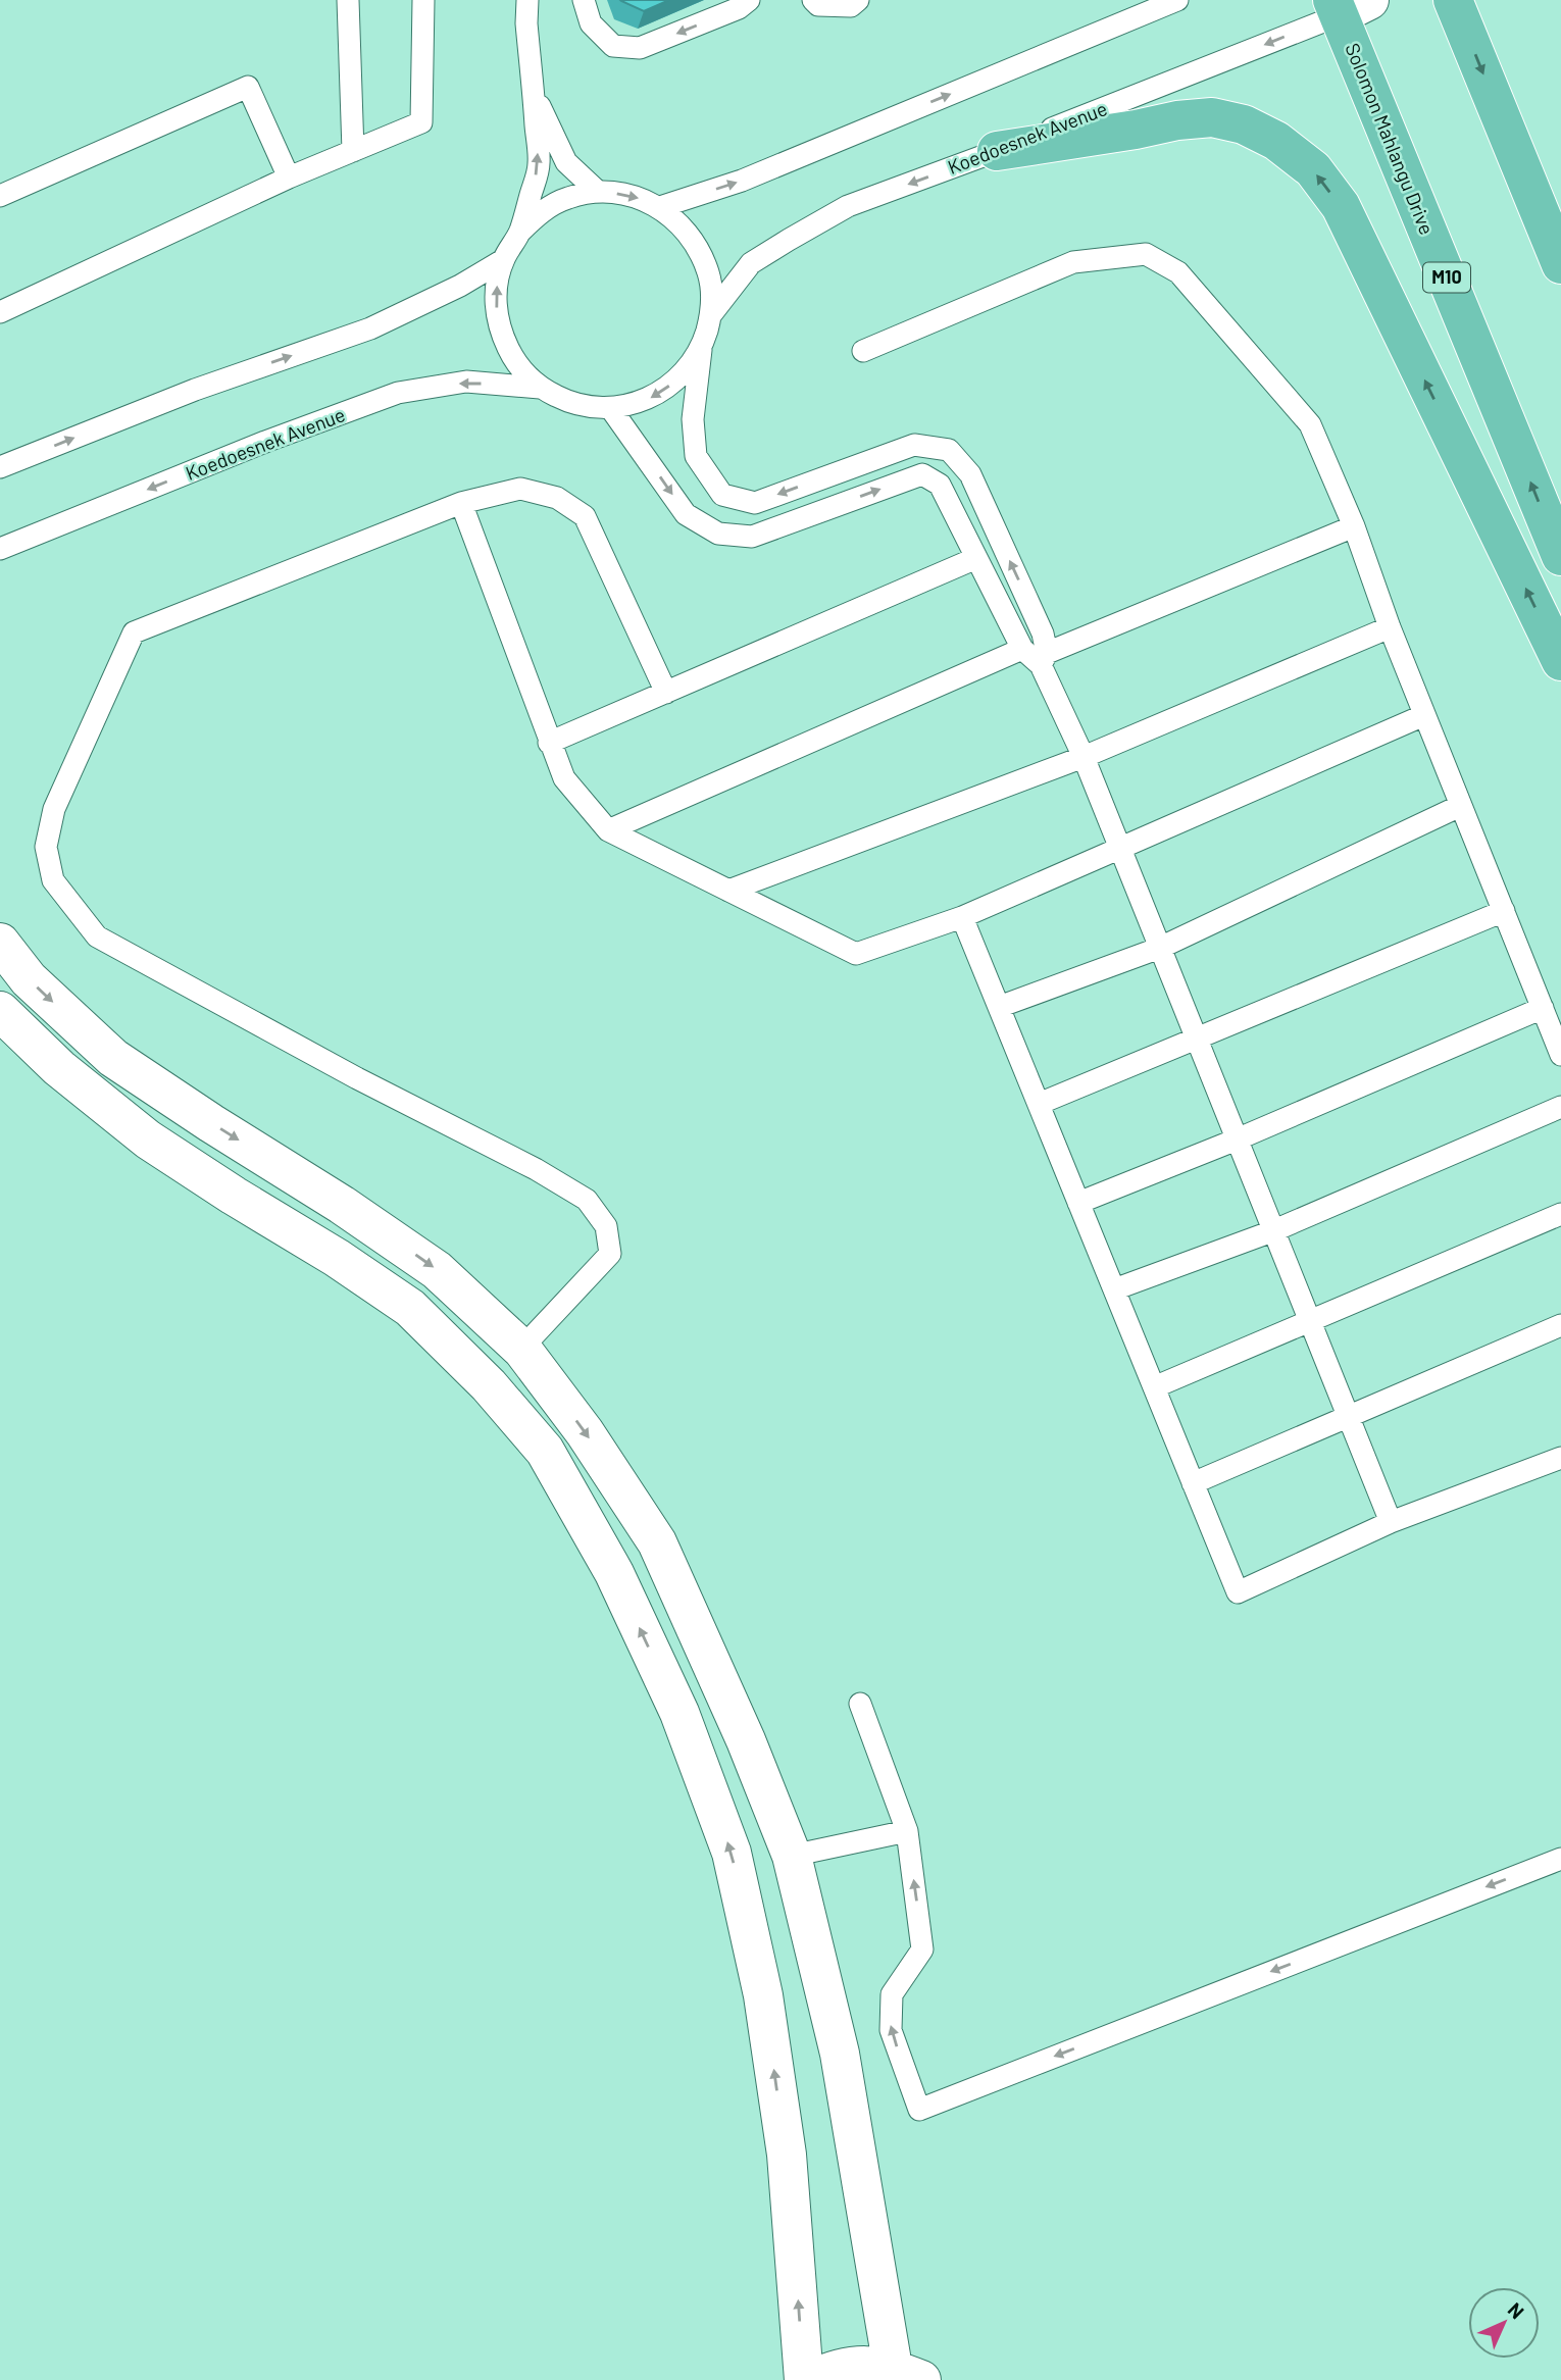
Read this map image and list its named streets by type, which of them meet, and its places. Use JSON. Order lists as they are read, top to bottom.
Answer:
{
  "streets": {
    "main road": ["Solomon Mahlangu Drive", "M10"],
    "lane": ["Koedoesnek Avenue"]
  },
  "crossings": [
    ["Koedoesnek Avenue", "Solomon Mahlangu Drive"]
  ],
  "north": "top right"
}
